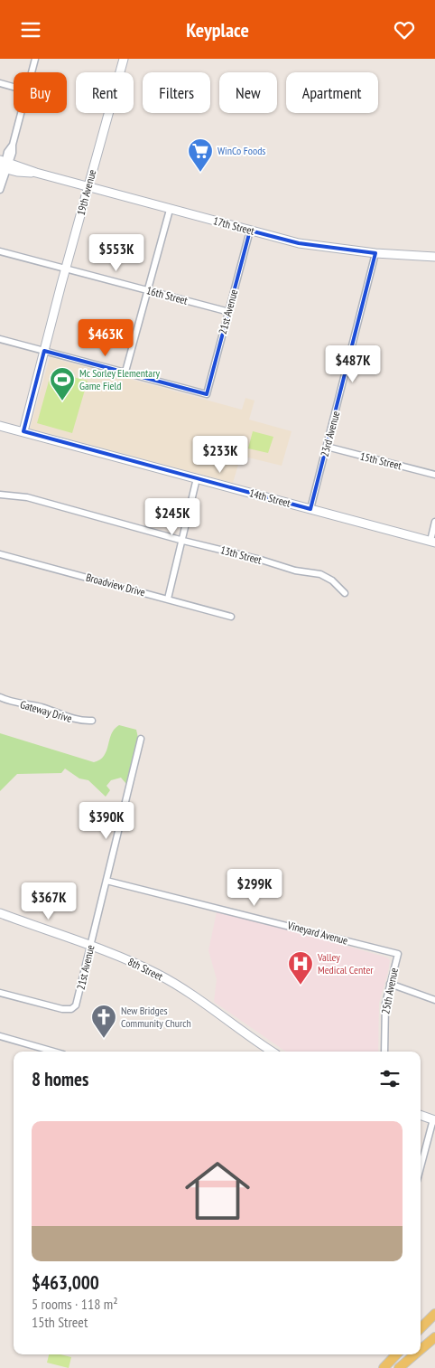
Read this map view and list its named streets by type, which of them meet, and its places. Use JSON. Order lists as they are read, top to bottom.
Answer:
{
  "streets": {
    "main road": [
      "19th Avenue",
      "17th Street",
      "14th Street",
      "8th Street"
    ],
    "street": [
      "16th Street",
      "21st Avenue",
      "23rd Avenue",
      "15th Street",
      "13th Street",
      "Broadview Drive",
      "Gateway Drive",
      "Vineyard Avenue",
      "25th Avenue"
    ]
  },
  "crossings": [
    ["19th Avenue", "17th Street"],
    ["19th Avenue", "16th Street"],
    ["19th Avenue", "14th Street"],
    ["17th Street", "21st Avenue"],
    ["17th Street", "23rd Avenue"],
    ["16th Street", "21st Avenue"],
    ["21st Avenue", "Vineyard Avenue"],
    ["21st Avenue", "8th Street"],
    ["23rd Avenue", "15th Street"],
    ["23rd Avenue", "14th Street"],
    ["Vineyard Avenue", "25th Avenue"]
  ],
  "places": {
    "supermarket": ["WinCo Foods"],
    "sports": ["Mc Sorley Elementary Game Field"],
    "hospital": ["Valley Medical Center"],
    "church": ["New Bridges Community Church"]
  },
  "page": {
    "header": "Keyplace",
    "chip": [
      "Buy",
      "Rent",
      "Filters",
      "New",
      "Apartment"
    ],
    "price": [
      "$553K",
      "$463K",
      "$487K",
      "$233K",
      "$245K",
      "$390K",
      "$299K",
      "$367K"
    ],
    "heading": "8 homes",
    "list": [
      {
        "name": "$463,000",
        "note": "5 rooms · 118 m² · 15th Street"
      }
    ]
  }
}
